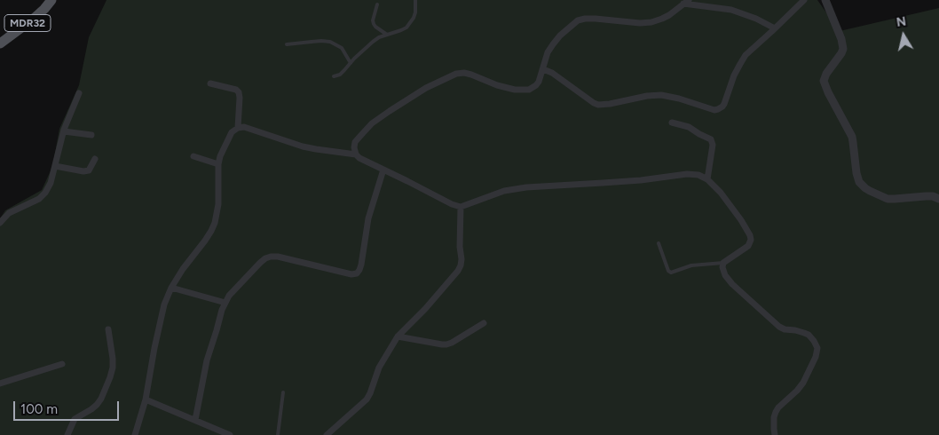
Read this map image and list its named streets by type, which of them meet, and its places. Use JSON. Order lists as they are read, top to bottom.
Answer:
{
  "streets": {
    "main road": ["MDR32"]
  },
  "scale_bar": "100 m",
  "north": "top"
}
